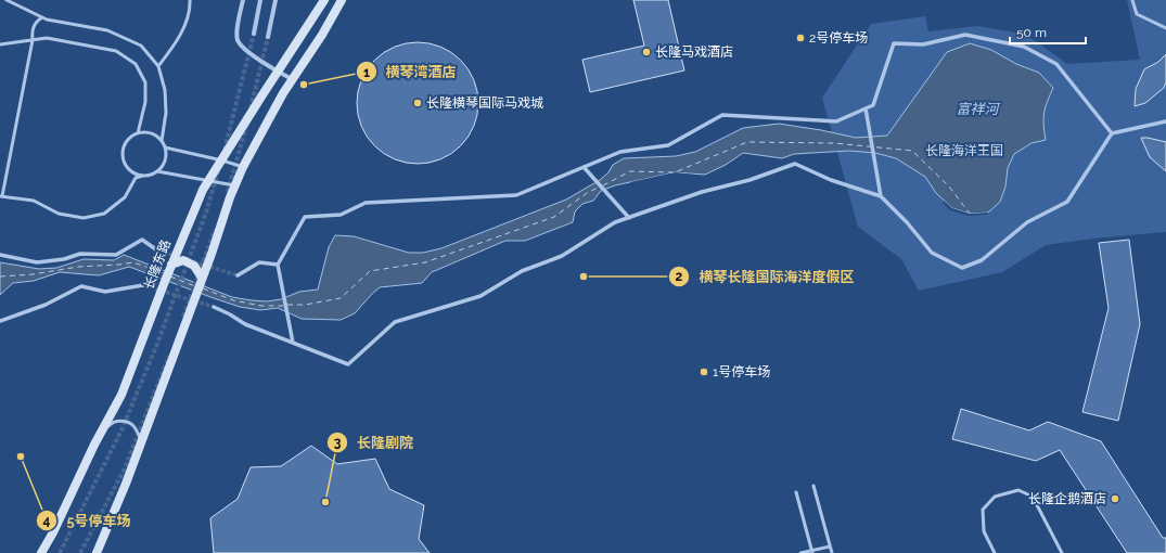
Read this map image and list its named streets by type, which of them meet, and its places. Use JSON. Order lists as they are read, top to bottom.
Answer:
{
  "streets": {
    "main road": ["长隆东路"]
  },
  "water": ["富祥河"],
  "parks": ["长隆海洋王国"],
  "places": [
    "2号停车场",
    "长隆马戏酒店",
    "横琴湾酒店",
    "长隆横琴国际马戏城",
    "横琴长隆国际海洋度假区",
    "1号停车场",
    "5号停车场",
    "长隆企鹅酒店",
    "长隆剧院"
  ],
  "scale_bar": "50 m"
}
